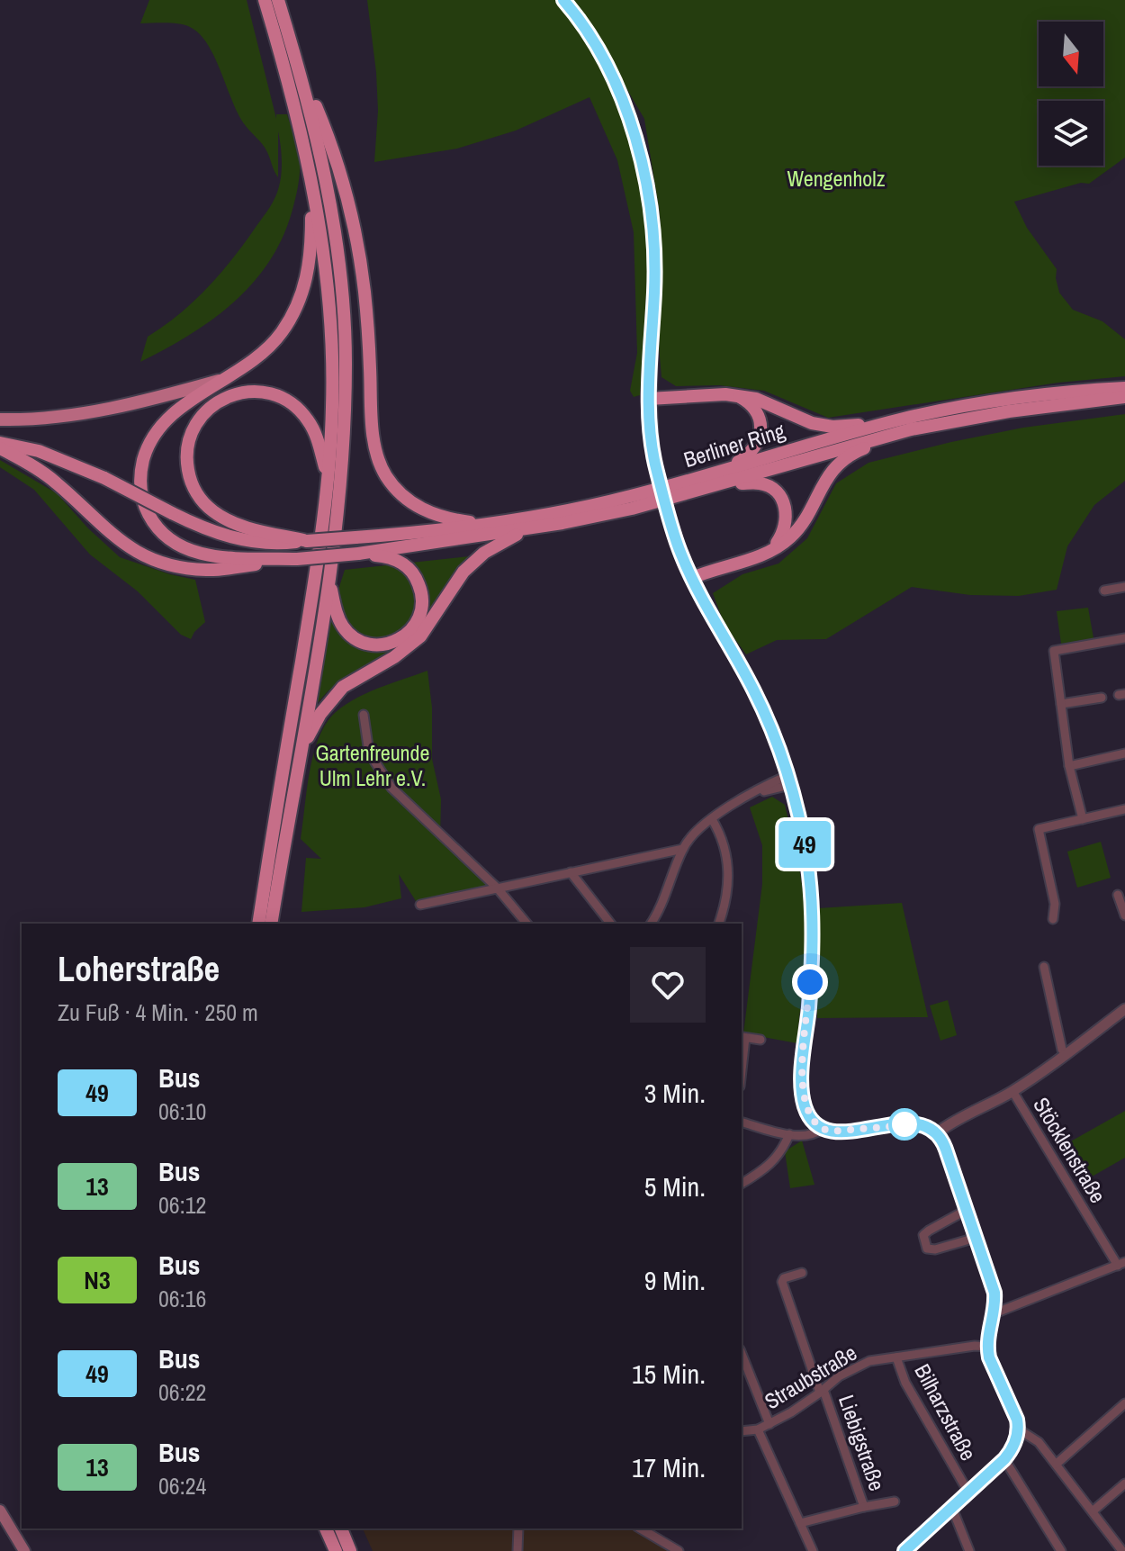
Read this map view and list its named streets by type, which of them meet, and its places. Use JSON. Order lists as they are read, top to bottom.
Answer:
{
  "streets": {
    "highway": ["Berliner Ring"],
    "street": [
      "Stöcklenstraße",
      "Straubstraße",
      "Bilharzstraße",
      "Liebigstraße"
    ]
  },
  "crossings": [
    ["Straubstraße", "Bilharzstraße"],
    ["Straubstraße", "Liebigstraße"]
  ],
  "parks": ["Wengenholz", "Gartenfreunde Ulm Lehr e.V."],
  "lines": ["bus line 49"],
  "north": "bottom",
  "page": {
    "on_map": "49",
    "heading": ["Loherstraße", "Zu Fuß · 4 Min. · 250 m"],
    "list": [
      {
        "mark": "49",
        "name": "Bus",
        "note": "06:10",
        "value": "3 Min."
      },
      {
        "mark": "13",
        "name": "Bus",
        "note": "06:12",
        "value": "5 Min."
      },
      {
        "mark": "N3",
        "name": "Bus",
        "note": "06:16",
        "value": "9 Min."
      },
      {
        "mark": "49",
        "name": "Bus",
        "note": "06:22",
        "value": "15 Min."
      },
      {
        "mark": "13",
        "name": "Bus",
        "note": "06:24",
        "value": "17 Min."
      }
    ]
  }
}
